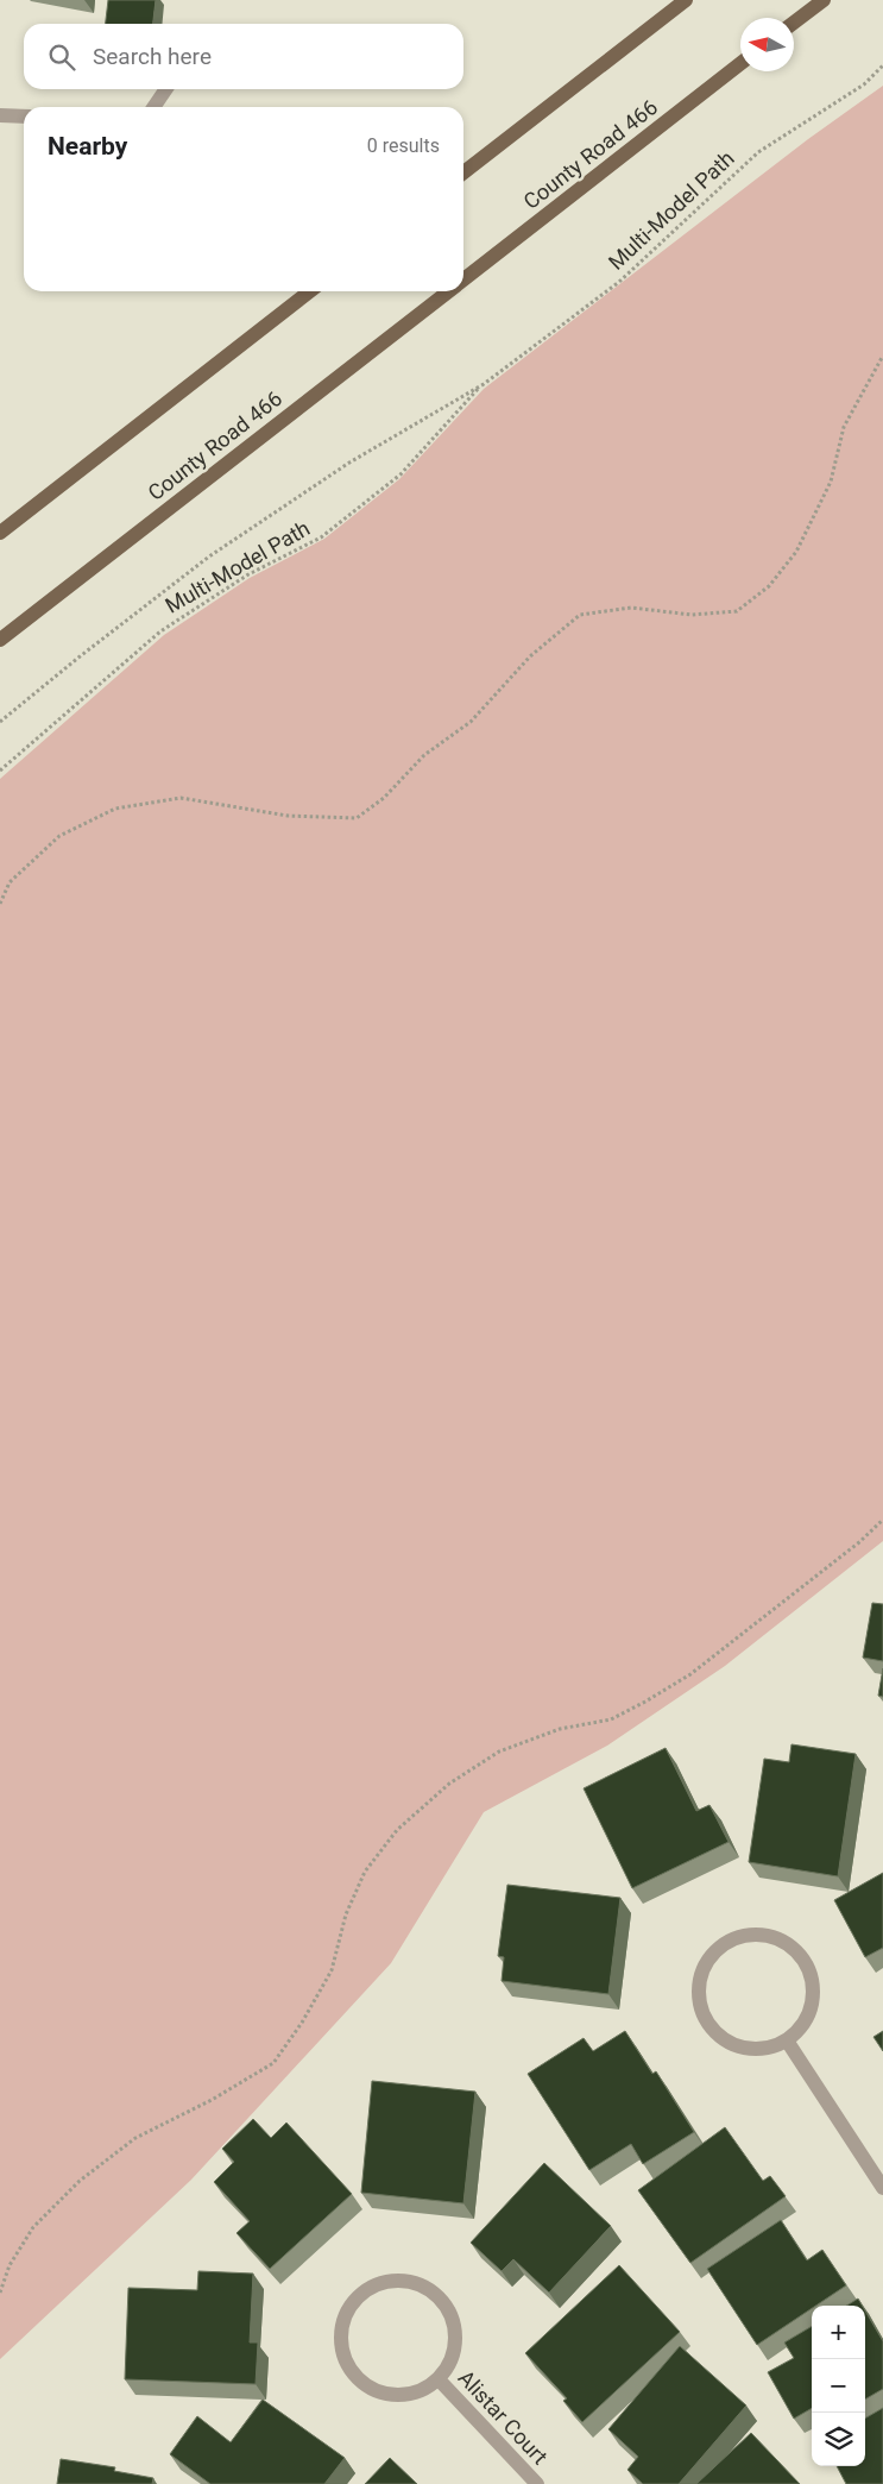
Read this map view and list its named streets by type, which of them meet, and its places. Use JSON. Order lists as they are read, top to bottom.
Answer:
{
  "streets": {
    "main road": ["County Road 466"],
    "street": ["Alistar Court"],
    "path": ["Multi-Model Path"]
  },
  "north": "left",
  "page": {
    "search": "Search here",
    "heading": ["Nearby", "0 results"],
    "map_buttons": ["+", "−"]
  }
}
